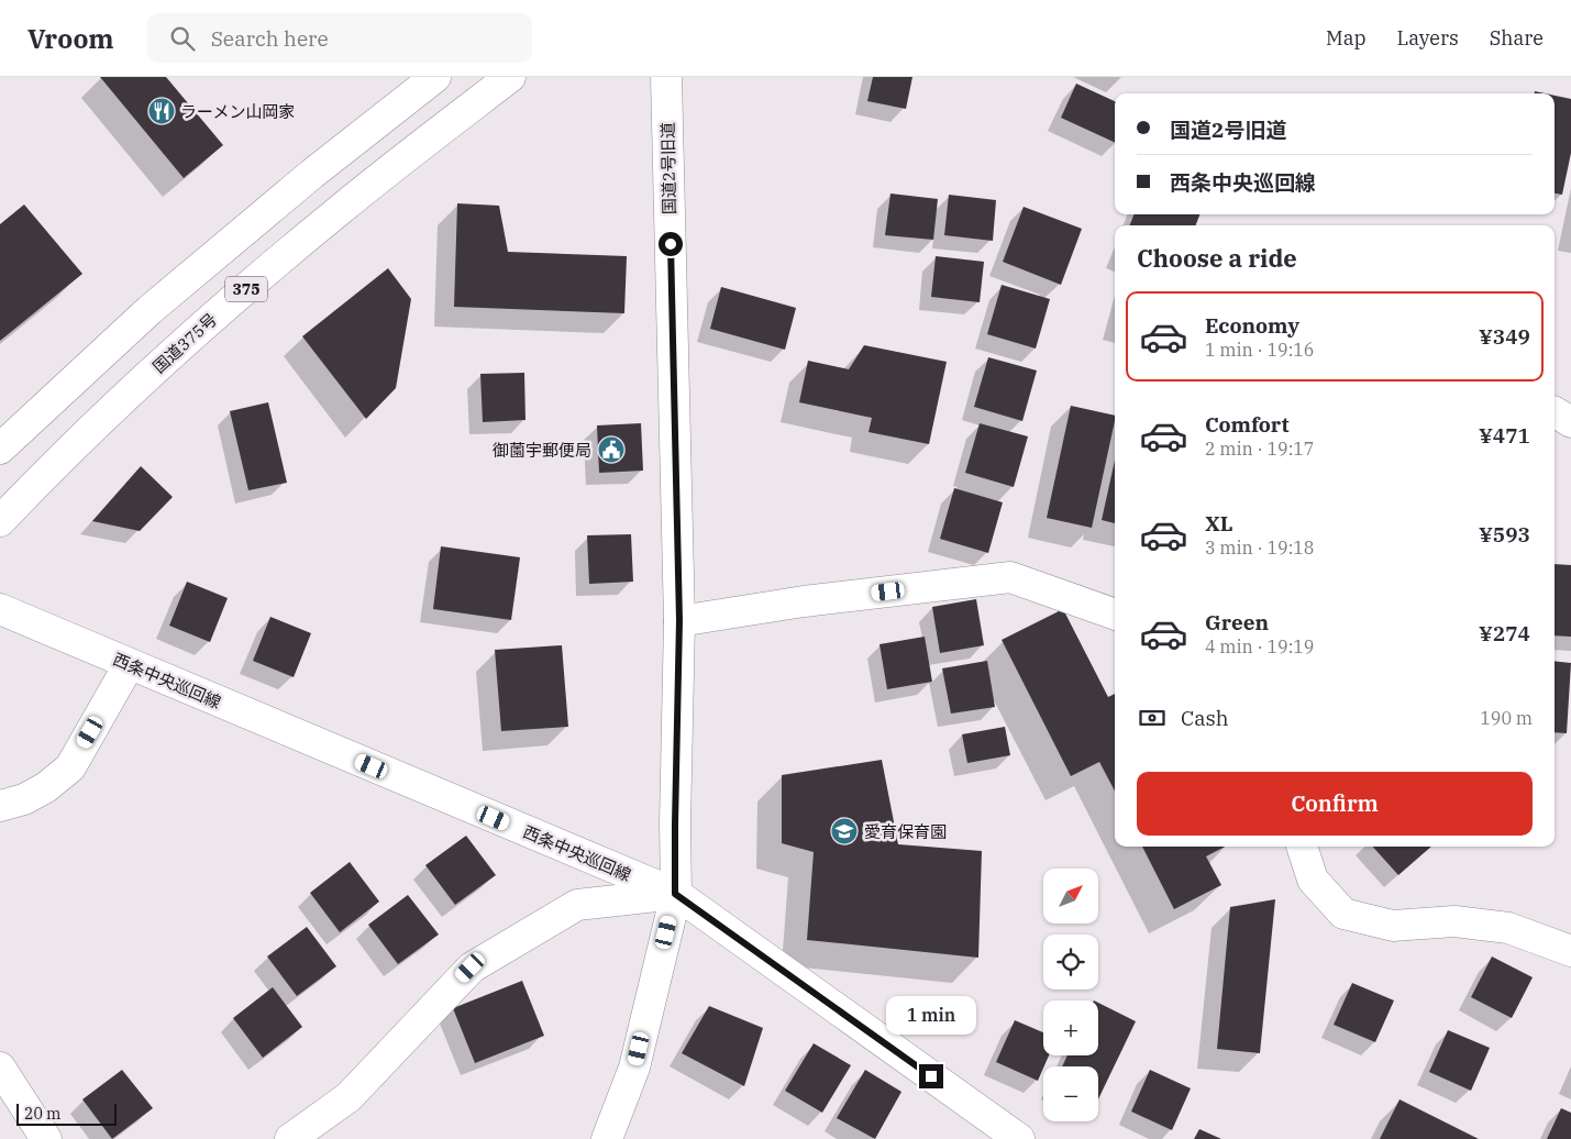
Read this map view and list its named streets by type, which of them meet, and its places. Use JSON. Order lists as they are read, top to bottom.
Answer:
{
  "streets": {
    "main road": [
      "国道2号旧道",
      "375",
      "国道375号",
      "西条中央巡回線"
    ]
  },
  "crossings": [
    ["国道2号旧道", "西条中央巡回線"]
  ],
  "places": {
    "restaurant": ["ラーメン山岡家"],
    "public building": ["御薗宇郵便局"],
    "school or university": ["愛育保育園"]
  },
  "scale_bar": "20 m",
  "north": "top right",
  "page": {
    "header": "Vroom",
    "search": "Search here",
    "nav": ["Map", "Layers", "Share"],
    "banner": ["国道2号旧道", "西条中央巡回線"],
    "heading": "Choose a ride",
    "list": [
      {
        "name": "Economy",
        "note": "1 min · 19:16",
        "value": "¥349"
      },
      {
        "name": "Comfort",
        "note": "2 min · 19:17",
        "value": "¥471"
      },
      {
        "name": "XL",
        "note": "3 min · 19:18",
        "value": "¥593"
      },
      {
        "name": "Green",
        "note": "4 min · 19:19",
        "value": "¥274"
      }
    ],
    "pay": ["Cash", "190 m"],
    "buttons": "Confirm",
    "map_buttons": ["+", "−"],
    "bubble": "1 min",
    "scale": "20 m"
  }
}
